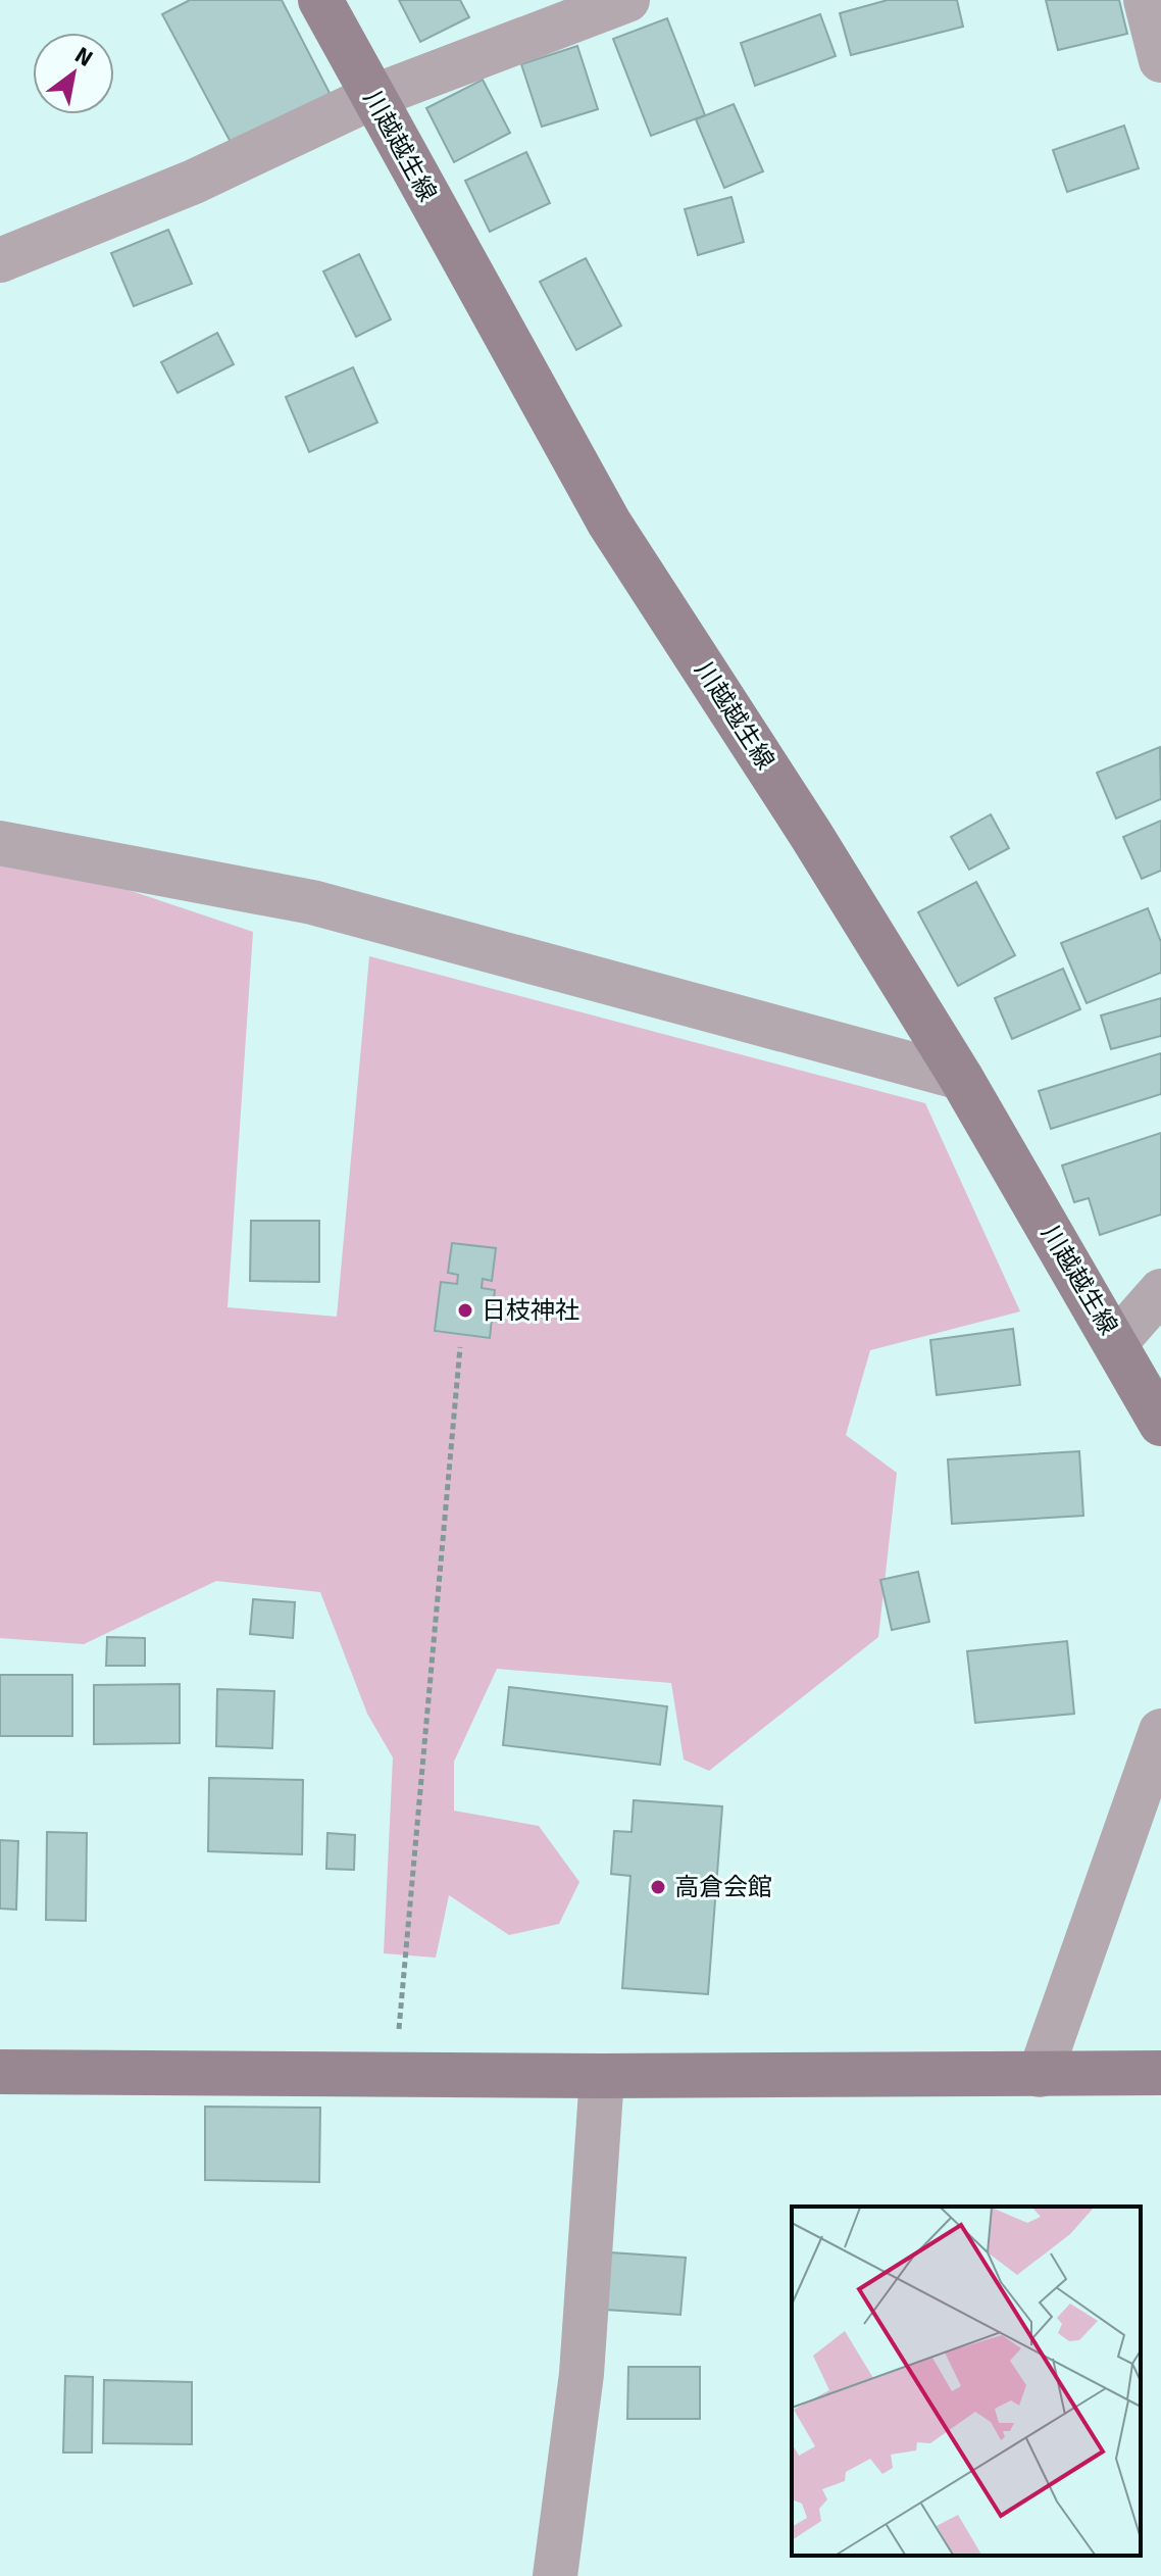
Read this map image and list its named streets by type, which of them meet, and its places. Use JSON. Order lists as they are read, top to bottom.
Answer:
{
  "streets": {
    "main road": ["川越越生線"]
  },
  "places": ["日枝神社", "高倉会館"],
  "north": "top right"
}
